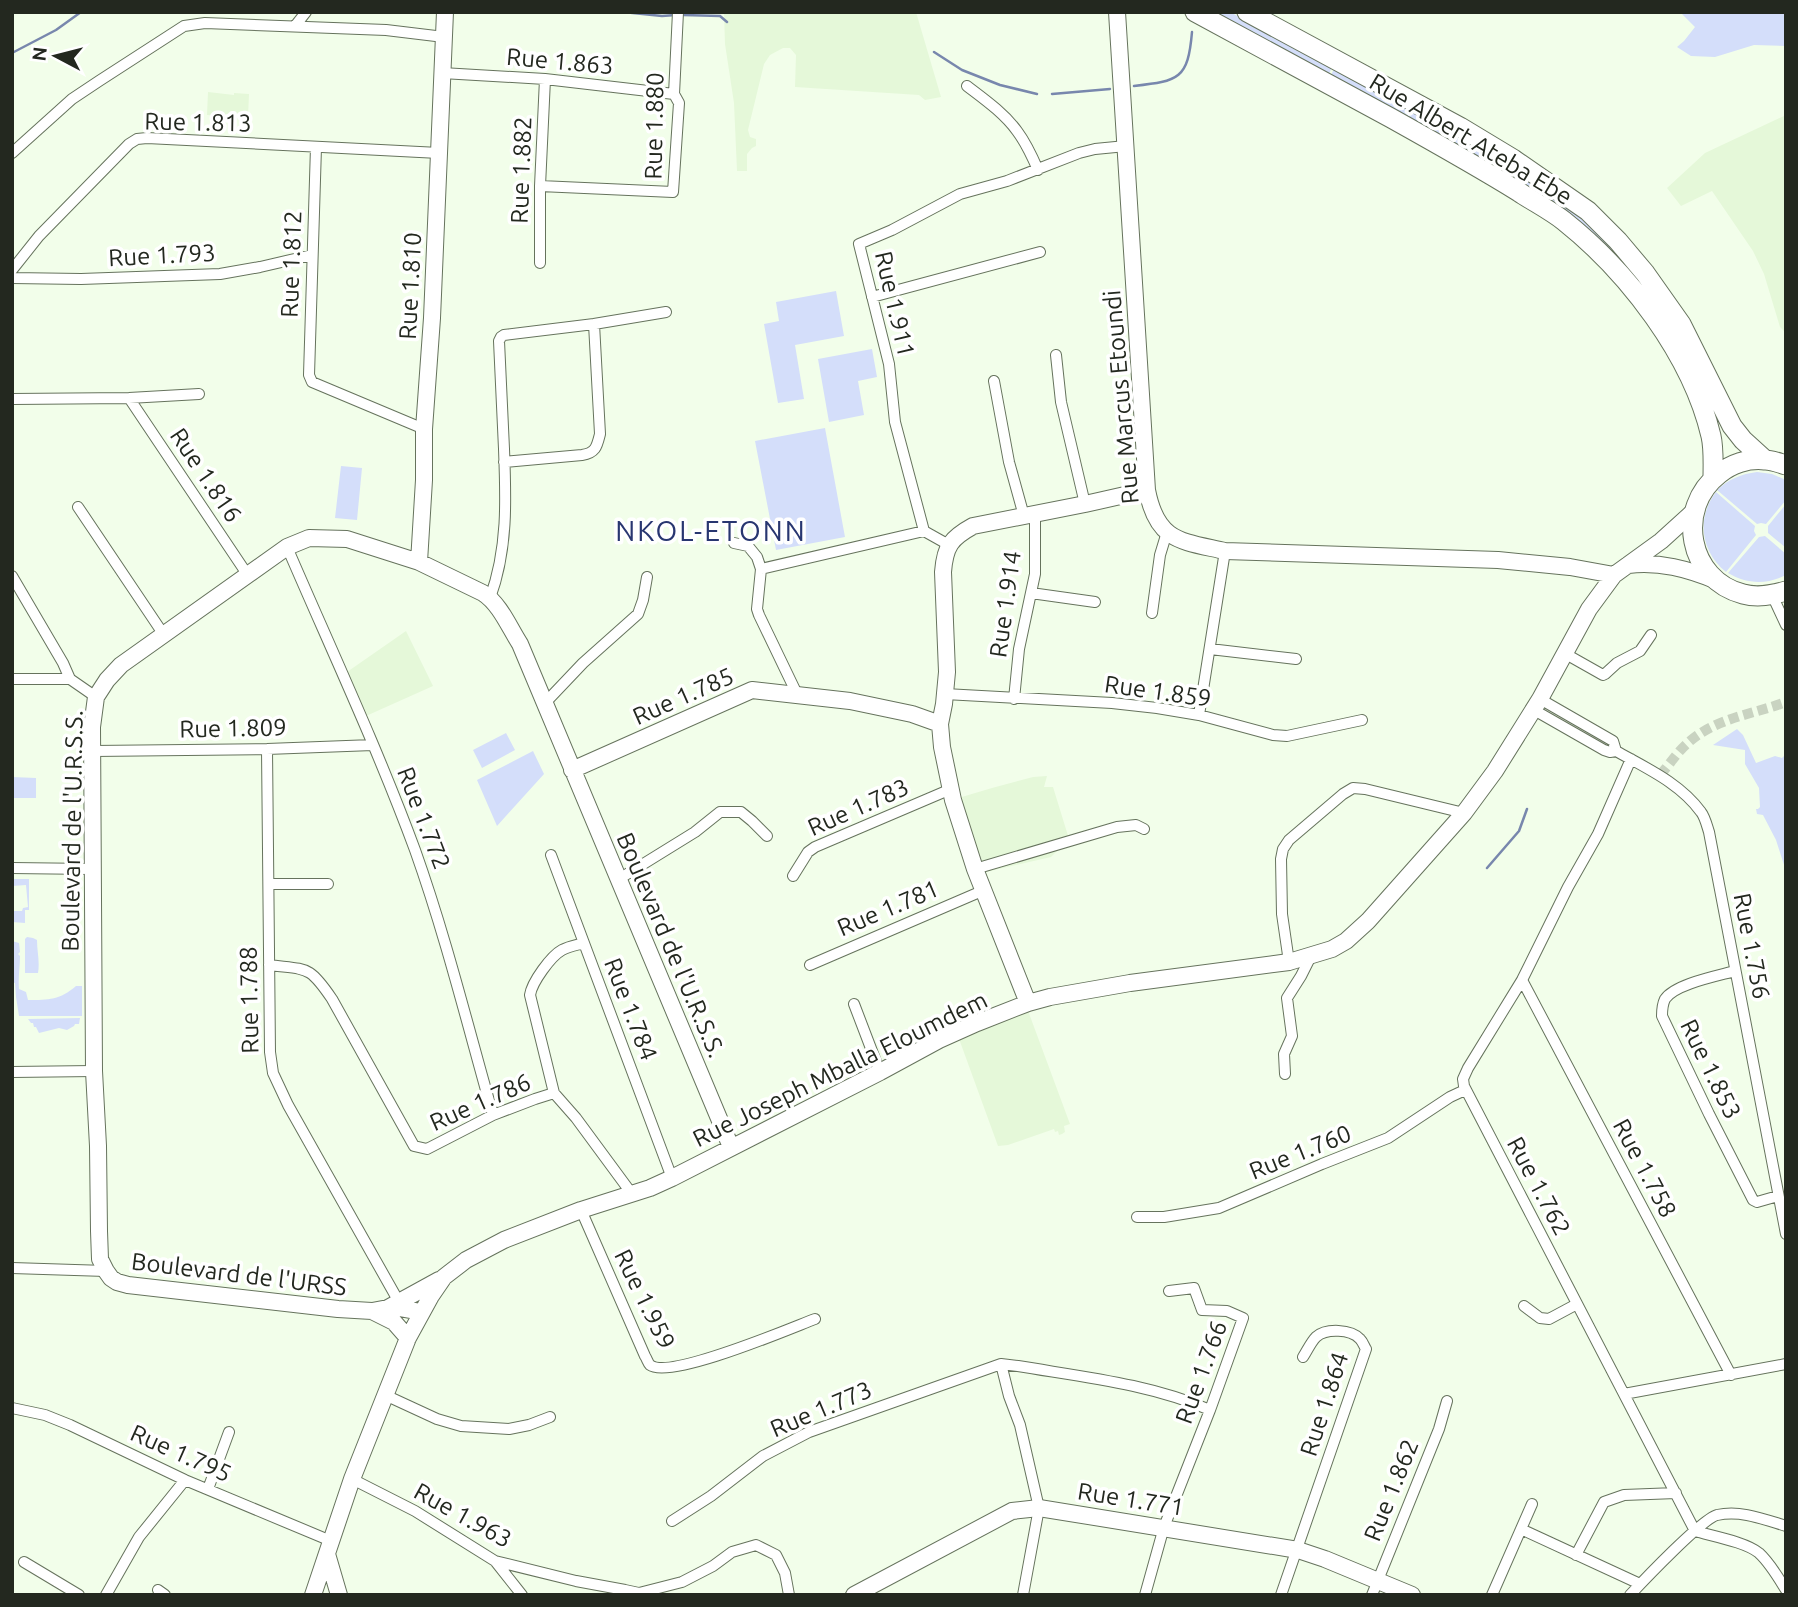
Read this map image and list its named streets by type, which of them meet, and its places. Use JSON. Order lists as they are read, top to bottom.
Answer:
{
  "streets": {
    "highway": ["Rue Albert Ateba Ebe"],
    "street": [
      "Rue 1.863",
      "Rue 1.813",
      "Rue 1.880",
      "Rue 1.882",
      "Rue 1.793",
      "Rue 1.812",
      "Rue 1.810",
      "Rue 1.911",
      "Rue Marcus Etoundi",
      "Rue 1.816",
      "Rue 1.914",
      "Rue 1.859",
      "Rue 1.785",
      "Rue 1.809",
      "Rue 1.783",
      "Rue 1.772",
      "Boulevard de l'U.R.S.S.",
      "Rue 1.781",
      "Rue 1.756",
      "Rue 1.788",
      "Rue 1.784",
      "Rue Joseph Mballa Eloumdem",
      "Rue 1.853",
      "Rue 1.786",
      "Rue 1.760",
      "Rue 1.758",
      "Rue 1.762",
      "Boulevard de l'URSS",
      "Rue 1.959",
      "Rue 1.766",
      "Rue 1.864",
      "Rue 1.773",
      "Rue 1.795",
      "Rue 1.862",
      "Rue 1.771",
      "Rue 1.963"
    ]
  },
  "crossings": [
    ["Rue 1.863", "Rue 1.880"],
    ["Rue 1.863", "Rue 1.882"],
    ["Rue 1.863", "Rue 1.810"],
    ["Rue 1.813", "Rue 1.812"],
    ["Rue 1.813", "Rue 1.810"],
    ["Rue 1.880", "Rue 1.882"],
    ["Rue 1.793", "Rue 1.812"],
    ["Rue 1.812", "Rue 1.810"],
    ["Rue 1.810", "Boulevard de l'U.R.S.S."],
    ["Rue 1.911", "Rue Marcus Etoundi"],
    ["Rue Marcus Etoundi", "Rue Joseph Mballa Eloumdem"],
    ["Rue 1.816", "Boulevard de l'U.R.S.S."],
    ["Rue 1.914", "Rue 1.859"],
    ["Rue 1.785", "Boulevard de l'U.R.S.S."],
    ["Rue 1.809", "Rue 1.772"],
    ["Rue 1.809", "Boulevard de l'U.R.S.S."],
    ["Rue 1.809", "Rue 1.788"],
    ["Rue 1.772", "Boulevard de l'U.R.S.S."],
    ["Rue 1.772", "Rue 1.786"],
    ["Boulevard de l'U.R.S.S.", "Rue Joseph Mballa Eloumdem"],
    ["Boulevard de l'U.R.S.S.", "Boulevard de l'URSS"],
    ["Rue 1.756", "Rue Joseph Mballa Eloumdem"],
    ["Rue 1.756", "Rue 1.853"],
    ["Rue 1.788", "Rue 1.786"],
    ["Rue 1.788", "Boulevard de l'URSS"],
    ["Rue 1.784", "Rue Joseph Mballa Eloumdem"],
    ["Rue Joseph Mballa Eloumdem", "Rue 1.786"],
    ["Rue Joseph Mballa Eloumdem", "Boulevard de l'URSS"],
    ["Rue Joseph Mballa Eloumdem", "Rue 1.959"],
    ["Rue Joseph Mballa Eloumdem", "Rue 1.795"],
    ["Rue Joseph Mballa Eloumdem", "Rue 1.963"],
    ["Rue 1.760", "Rue 1.762"],
    ["Rue 1.766", "Rue 1.773"],
    ["Rue 1.766", "Rue 1.771"],
    ["Rue 1.864", "Rue 1.771"],
    ["Rue 1.862", "Rue 1.771"]
  ],
  "districts": ["NKOL-ETONN"],
  "north": "left"
}
